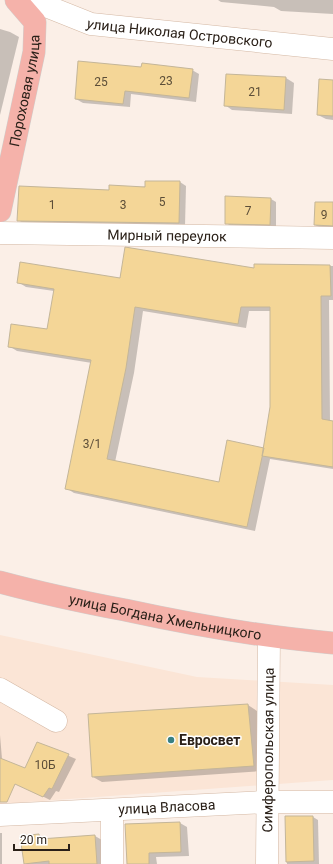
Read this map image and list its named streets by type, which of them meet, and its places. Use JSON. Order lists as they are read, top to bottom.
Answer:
{
  "streets": {
    "main road": ["Пороховая улица", "улица Богдана Хмельницкого"],
    "street": [
      "улица Николая Островского",
      "Мирный переулок",
      "Симферопольская улица",
      "улица Власова"
    ]
  },
  "crossings": [
    ["улица Николая Островского", "Пороховая улица"],
    ["улица Богдана Хмельницкого", "Симферопольская улица"],
    ["Симферопольская улица", "улица Власова"]
  ],
  "places": ["Евросвет"],
  "house_numbers": [
    "23",
    "25",
    "21",
    "5",
    "1",
    "3",
    "7",
    "9",
    "3/1",
    "10Б"
  ],
  "scale_bar": "20 m"
}
